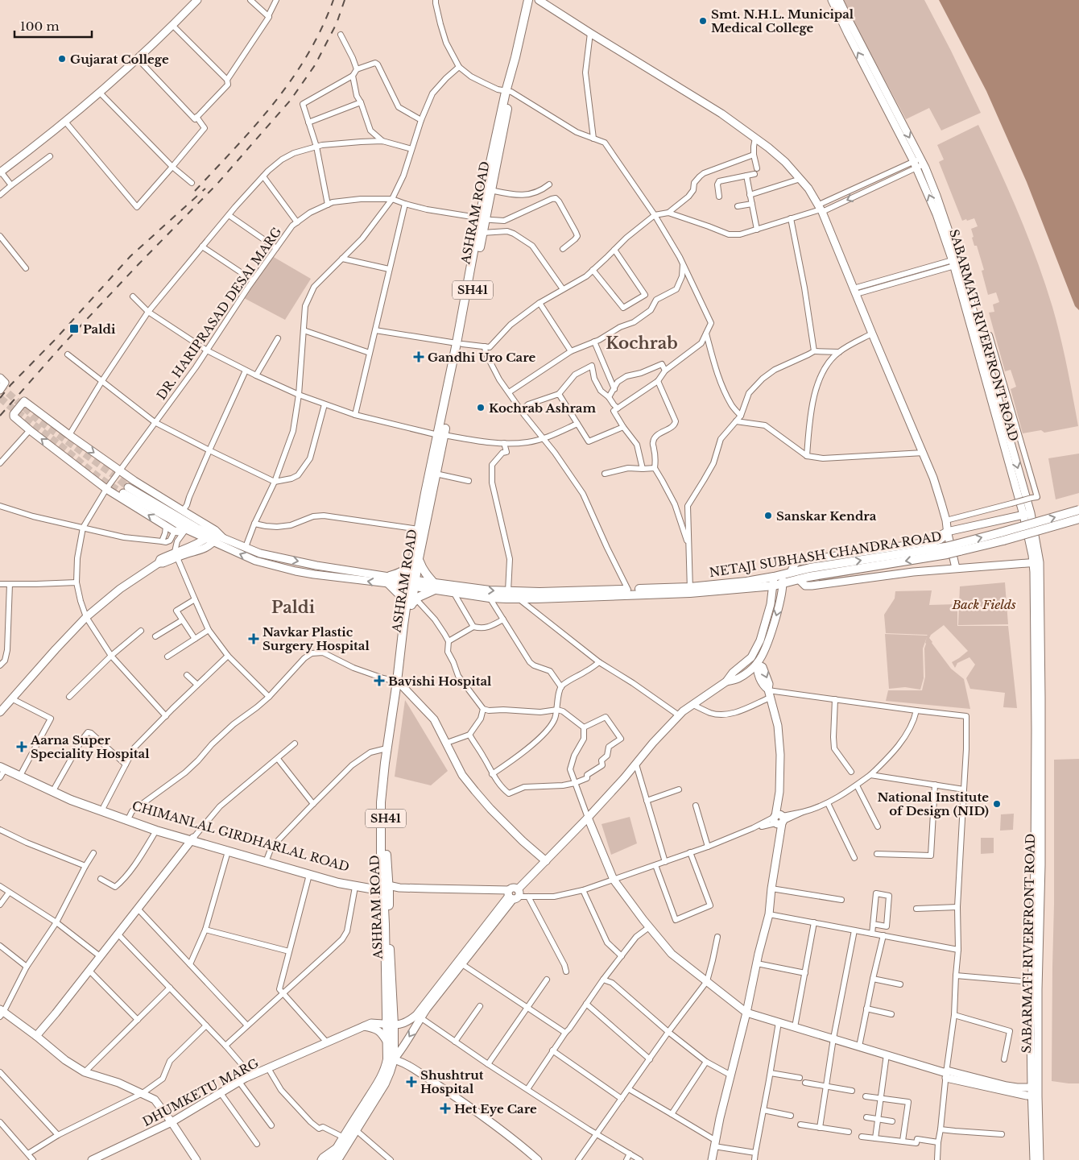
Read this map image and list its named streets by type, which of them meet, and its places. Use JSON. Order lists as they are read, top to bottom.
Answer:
{
  "streets": {
    "main road": [
      "ASHRAM ROAD",
      "SH41",
      "NETAJI SUBHASH CHANDRA ROAD",
      "CHIMANLAL GIRDHARLAL ROAD"
    ],
    "street": ["DR. HARIPRASAD DESAI MARG", "SABARMATI RIVERFRONT ROAD", "DHUMKETU MARG"]
  },
  "crossings": [
    ["ASHRAM ROAD", "DR. HARIPRASAD DESAI MARG"],
    ["ASHRAM ROAD", "NETAJI SUBHASH CHANDRA ROAD"],
    ["ASHRAM ROAD", "CHIMANLAL GIRDHARLAL ROAD"],
    ["ASHRAM ROAD", "DHUMKETU MARG"]
  ],
  "districts": ["Kochrab", "Paldi"],
  "parks": ["Back Fields"],
  "places": {
    "other": [
      "Smt. N.H.L. Municipal Medical College",
      "Gujarat College",
      "Kochrab Ashram",
      "Sanskar Kendra",
      "National Institute of Design (NID)"
    ],
    "transit": ["Paldi"],
    "health": [
      "Gandhi Uro Care",
      "Navkar Plastic Surgery Hospital",
      "Bavishi Hospital",
      "Aarna Super Speciality Hospital",
      "Shushtrut Hospital",
      "Het Eye Care"
    ]
  },
  "scale_bar": "100 m"
}
